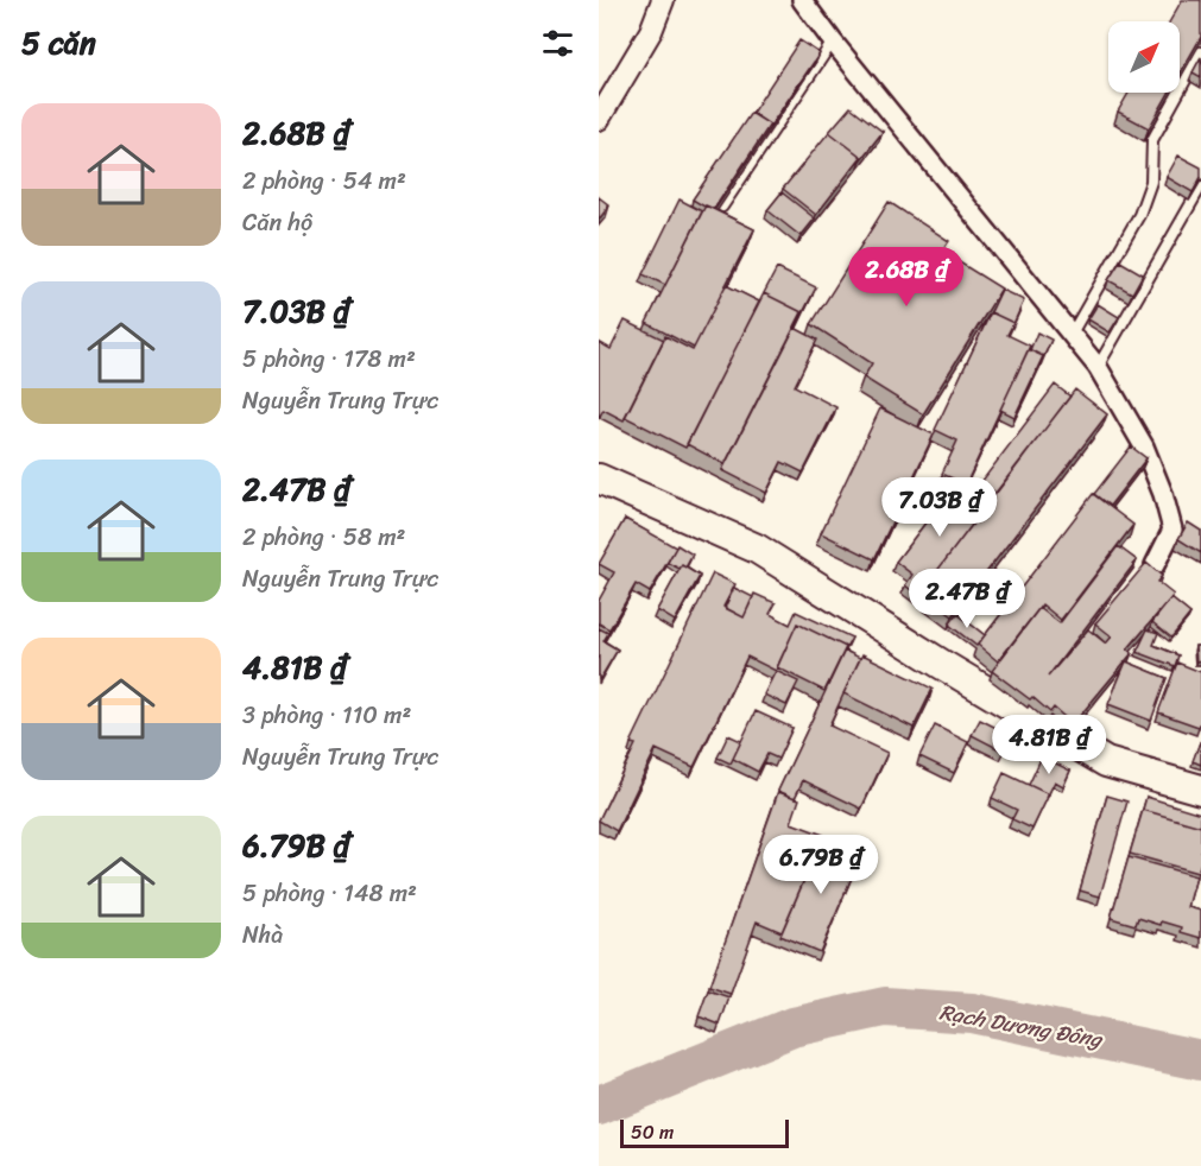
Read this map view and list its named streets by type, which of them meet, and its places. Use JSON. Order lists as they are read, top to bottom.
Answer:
{
  "water": ["Rạch Dương Đông"],
  "scale_bar": "50 m",
  "north": "top right",
  "page": {
    "heading": "5 căn",
    "list": [
      {
        "name": "2.68B ₫",
        "note": "2 phòng · 54 m² · Căn hộ"
      },
      {
        "name": "7.03B ₫",
        "note": "5 phòng · 178 m² · Nguyễn Trung Trực"
      },
      {
        "name": "2.47B ₫",
        "note": "2 phòng · 58 m² · Nguyễn Trung Trực"
      },
      {
        "name": "4.81B ₫",
        "note": "3 phòng · 110 m² · Nguyễn Trung Trực"
      },
      {
        "name": "6.79B ₫",
        "note": "5 phòng · 148 m² · Nhà"
      }
    ],
    "price": [
      "2.68B ₫",
      "7.03B ₫",
      "2.47B ₫",
      "4.81B ₫",
      "6.79B ₫"
    ],
    "scale": "50 m"
  }
}
